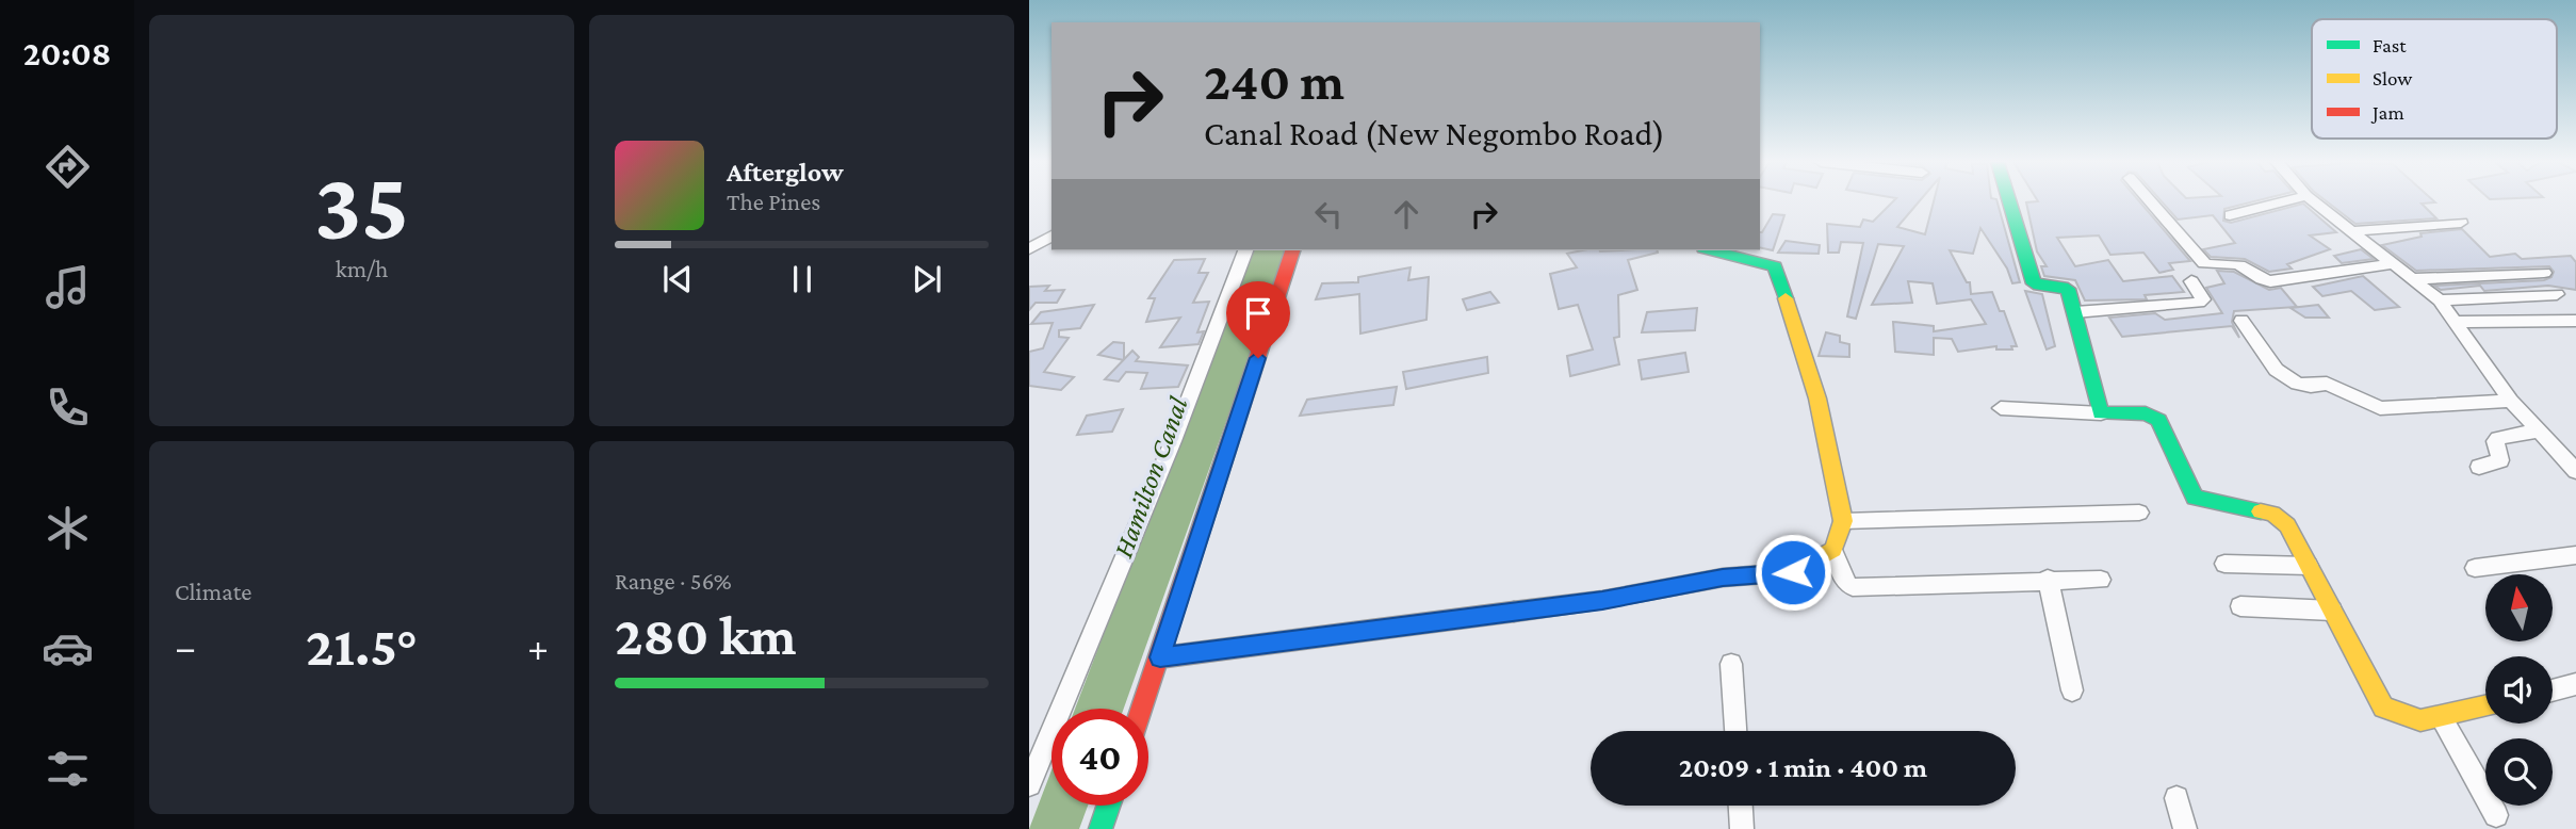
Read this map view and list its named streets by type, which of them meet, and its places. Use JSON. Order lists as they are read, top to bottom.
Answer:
{
  "water": ["Hamilton Canal"],
  "legend": ["Fast", "Slow", "Jam"],
  "north": "top",
  "page": {
    "tabs": "20:08",
    "tile": [
      ["35", "km/h"],
      "Climate",
      ["Range · 56%", "280 km"]
    ],
    "turn": ["240 m", "Canal Road (New Negombo Road)"],
    "song": ["Afterglow", "The Pines"],
    "heat": ["−", "21.5°", "+"],
    "limit": "40",
    "trip": "20:09 · 1 min · 400 m"
  }
}
